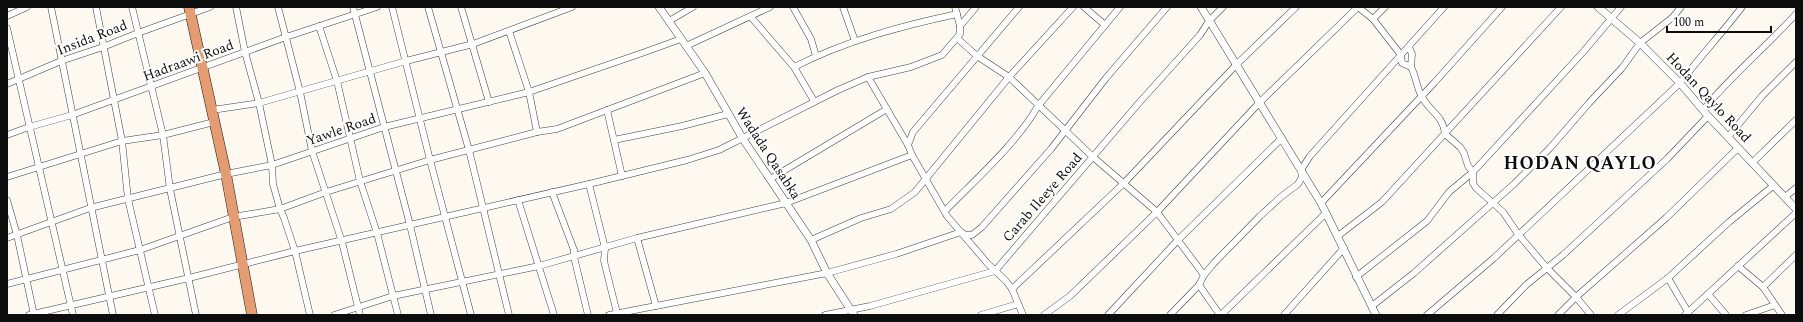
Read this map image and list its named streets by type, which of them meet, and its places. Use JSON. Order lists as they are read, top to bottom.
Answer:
{
  "streets": {
    "street": [
      "Insida Road",
      "Hadraawi Road",
      "Hodan Qaylo Road",
      "Yawle Road",
      "Wadada Qasabka",
      "Carab Ileeye Road"
    ]
  },
  "crossings": [
    ["Yawle Road", "Wadada Qasabka"]
  ],
  "districts": ["HODAN QAYLO"],
  "scale_bar": "100 m"
}
